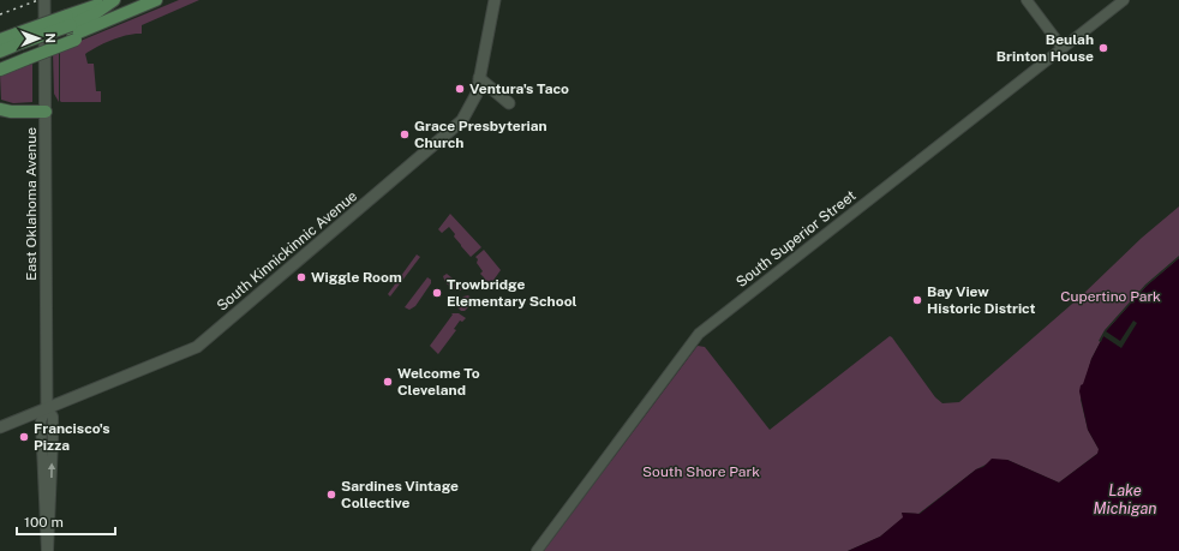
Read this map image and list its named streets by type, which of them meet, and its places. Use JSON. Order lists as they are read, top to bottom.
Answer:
{
  "streets": {
    "main road": ["East Oklahoma Avenue", "South Kinnickinnic Avenue"],
    "street": ["South Superior Street"]
  },
  "crossings": [
    ["East Oklahoma Avenue", "South Kinnickinnic Avenue"]
  ],
  "water": ["Lake Michigan"],
  "parks": ["Cupertino Park", "South Shore Park"],
  "places": [
    "Beulah Brinton House",
    "Ventura's Taco",
    "Grace Presbyterian Church",
    "Wiggle Room",
    "Trowbridge Elementary School",
    "Bay View Historic District",
    "Welcome To Cleveland",
    "Francisco's Pizza",
    "Sardines Vintage Collective"
  ],
  "scale_bar": "100 m",
  "north": "right"
}
